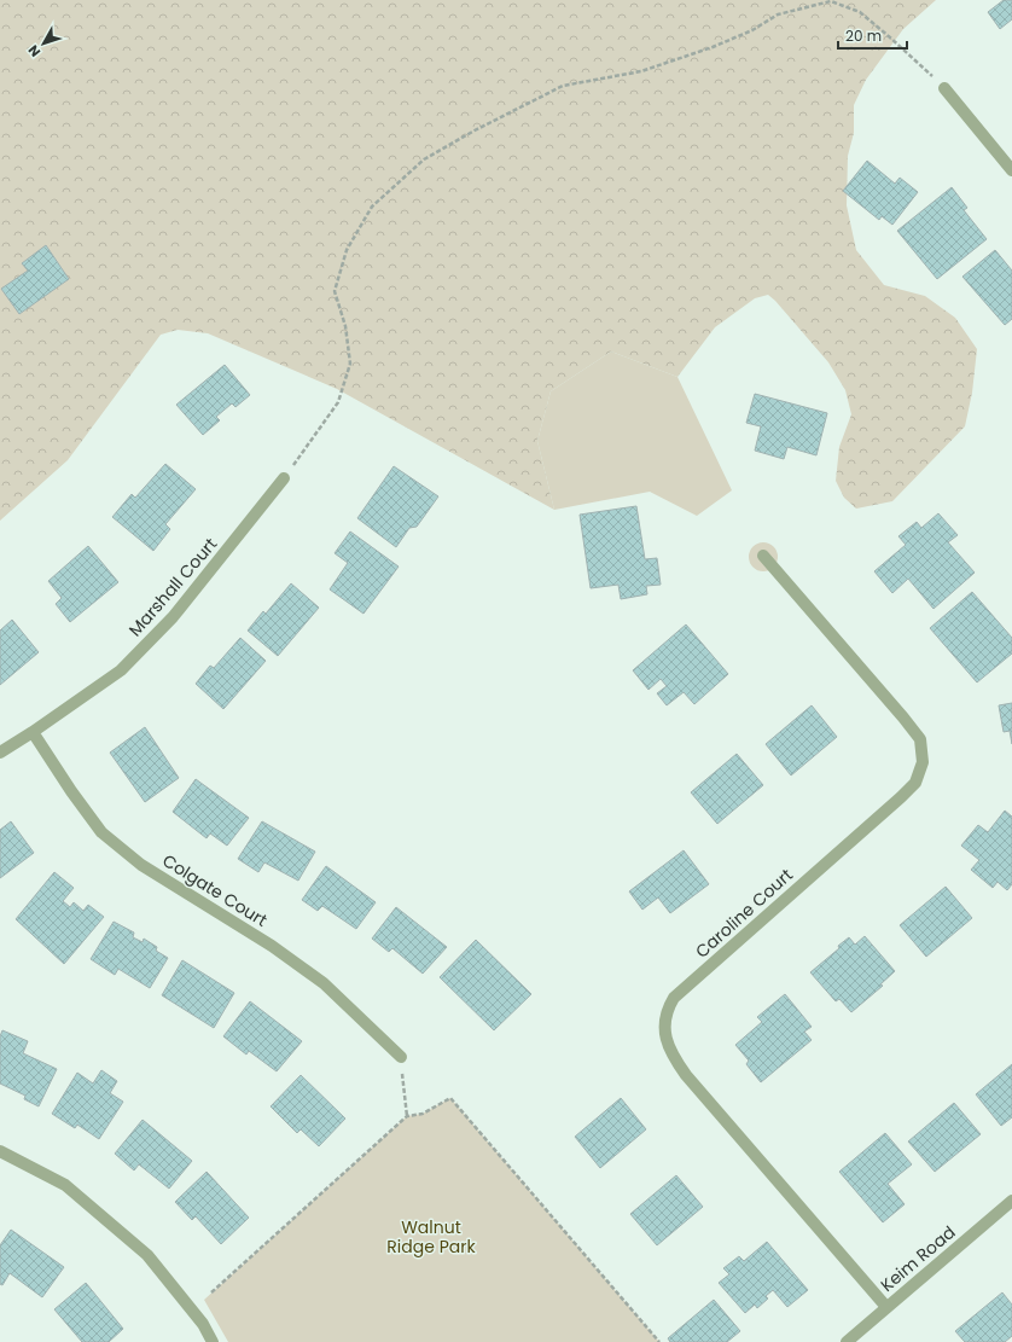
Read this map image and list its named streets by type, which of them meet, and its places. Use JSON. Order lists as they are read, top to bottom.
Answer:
{
  "streets": {
    "street": [
      "Marshall Court",
      "Colgate Court",
      "Caroline Court",
      "Keim Road"
    ]
  },
  "crossings": [
    ["Marshall Court", "Colgate Court"],
    ["Caroline Court", "Keim Road"]
  ],
  "parks": ["Walnut Ridge Park"],
  "scale_bar": "20 m",
  "north": "bottom left"
}
